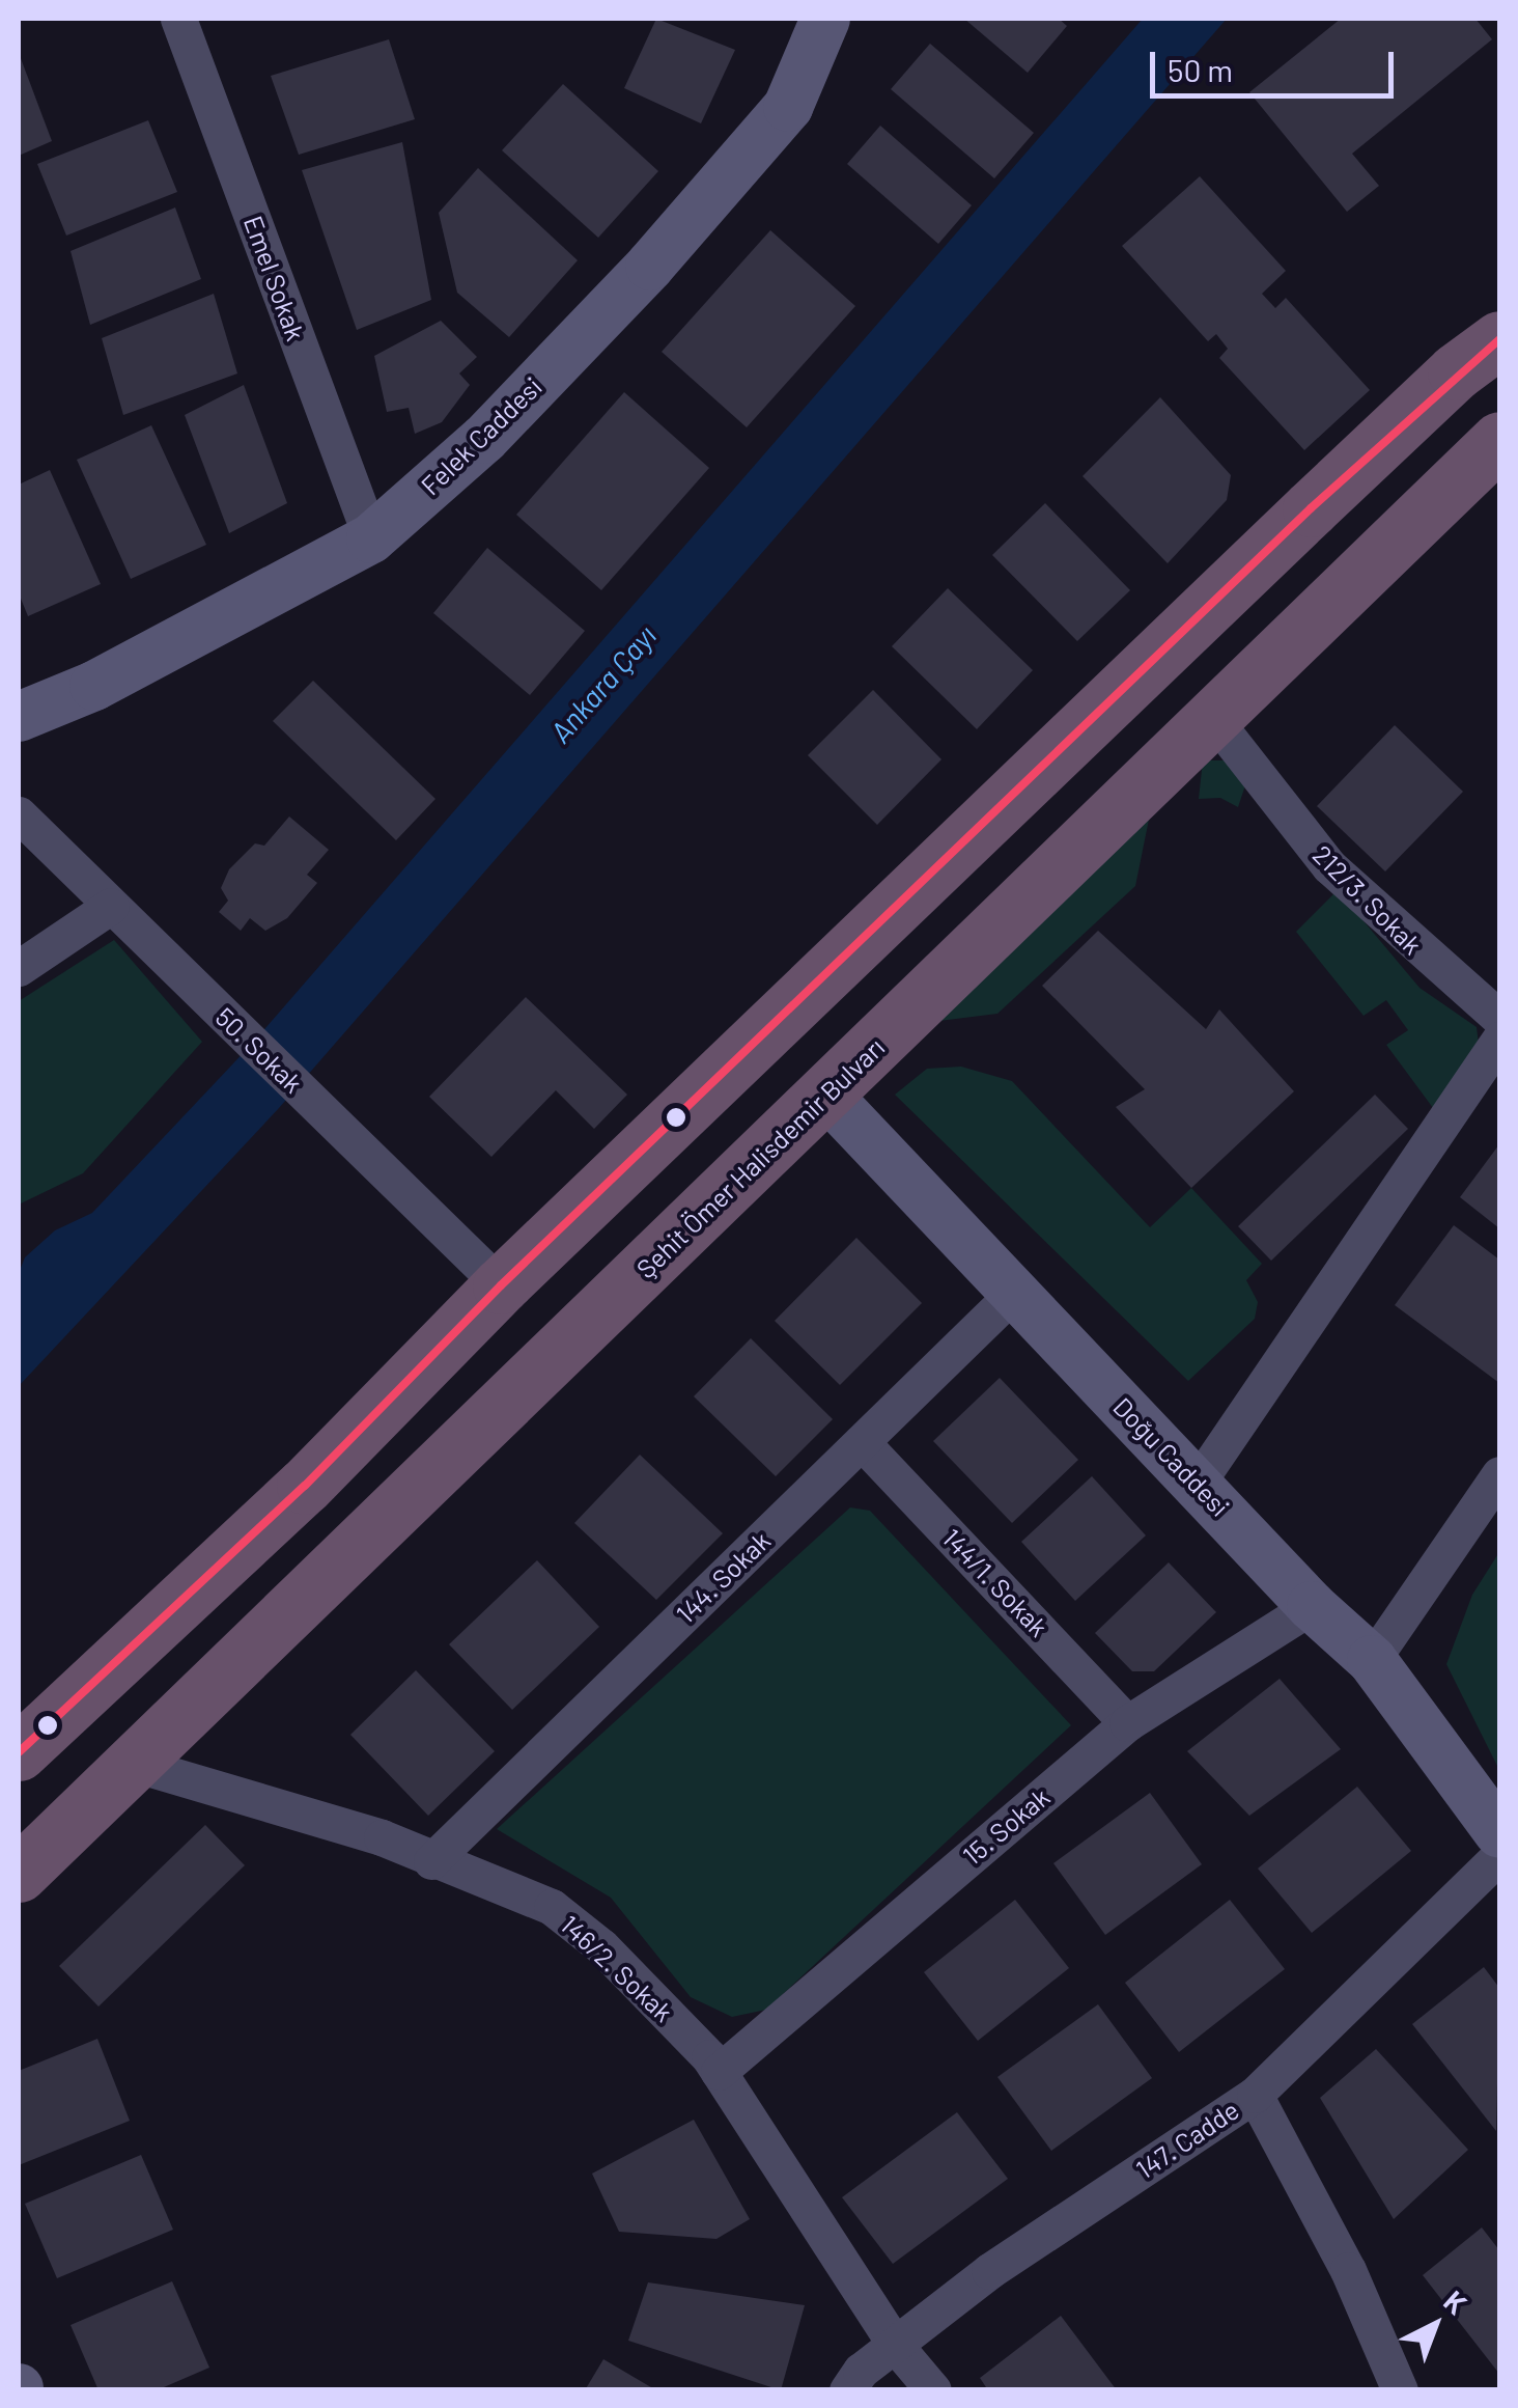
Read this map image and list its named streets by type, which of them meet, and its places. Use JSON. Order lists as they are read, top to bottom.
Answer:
{
  "streets": {
    "highway": ["Şehit Ömer Halisdemir Bulvarı"],
    "street": [
      "Emel Sokak",
      "Felek Caddesi",
      "212/3. Sokak",
      "50. Sokak",
      "Doğu Caddesi",
      "144. Sokak",
      "144/1. Sokak",
      "15. Sokak",
      "146/2. Sokak",
      "147. Cadde"
    ]
  },
  "crossings": [
    ["Emel Sokak", "Felek Caddesi"],
    ["212/3. Sokak", "Şehit Ömer Halisdemir Bulvarı"],
    ["Şehit Ömer Halisdemir Bulvarı", "Doğu Caddesi"],
    ["Şehit Ömer Halisdemir Bulvarı", "146/2. Sokak"],
    ["Doğu Caddesi", "144. Sokak"],
    ["Doğu Caddesi", "15. Sokak"],
    ["144. Sokak", "144/1. Sokak"],
    ["144. Sokak", "146/2. Sokak"],
    ["144/1. Sokak", "15. Sokak"],
    ["15. Sokak", "146/2. Sokak"],
    ["146/2. Sokak", "147. Cadde"]
  ],
  "water": ["Ankara Çayı"],
  "scale_bar": "50 m",
  "north": "top right"
}
